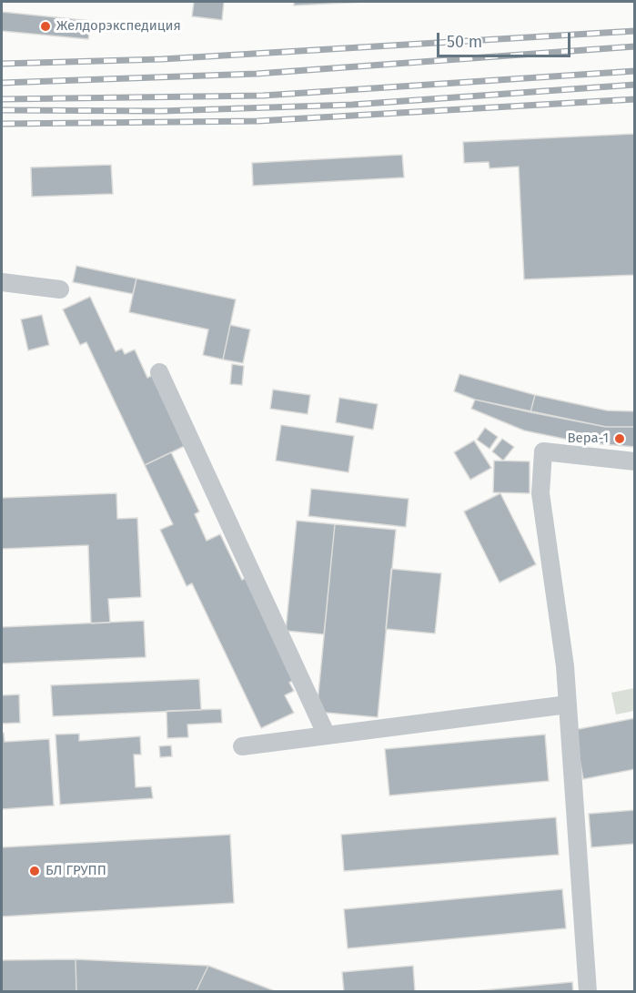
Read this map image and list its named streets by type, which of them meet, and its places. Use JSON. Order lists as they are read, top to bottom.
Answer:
{
  "places": ["Желдорэкспедиция", "Вера-1", "БЛ ГРУПП"],
  "scale_bar": "50 m"
}
